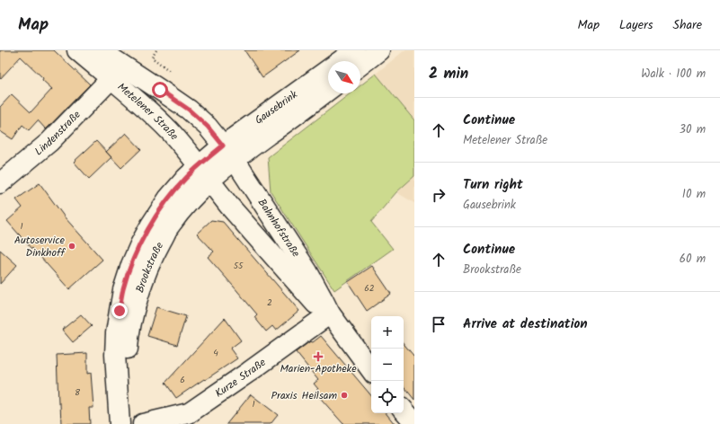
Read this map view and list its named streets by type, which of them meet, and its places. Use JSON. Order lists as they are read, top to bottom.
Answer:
{
  "streets": {
    "main road": [
      "Gausebrink",
      "Metelener Straße",
      "Lindenstraße",
      "Bahnhofstraße",
      "Brookstraße",
      "Kurze Straße"
    ]
  },
  "crossings": [
    ["Gausebrink", "Metelener Straße"],
    ["Gausebrink", "Bahnhofstraße"],
    ["Gausebrink", "Brookstraße"],
    ["Metelener Straße", "Lindenstraße"],
    ["Metelener Straße", "Bahnhofstraße"],
    ["Metelener Straße", "Brookstraße"],
    ["Bahnhofstraße", "Brookstraße"],
    ["Bahnhofstraße", "Kurze Straße"]
  ],
  "places": {
    "other": ["Autoservice Dinkhoff", "Praxis Heilsam"],
    "health": ["Marien-Apotheke"]
  },
  "house_numbers": [
    "1",
    "55",
    "62",
    "2",
    "4",
    "6",
    "8",
    "1"
  ],
  "north": "bottom right",
  "page": {
    "header": "Map",
    "nav": ["Map", "Layers", "Share"],
    "heading": ["2 min", "Walk · 100 m"],
    "list": [
      ["Continue", "Metelener Straße", "30 m"],
      ["Turn right", "Gausebrink", "10 m"],
      ["Continue", "Brookstraße", "60 m"],
      "Arrive at destination"
    ],
    "map_buttons": ["+", "−"]
  }
}
